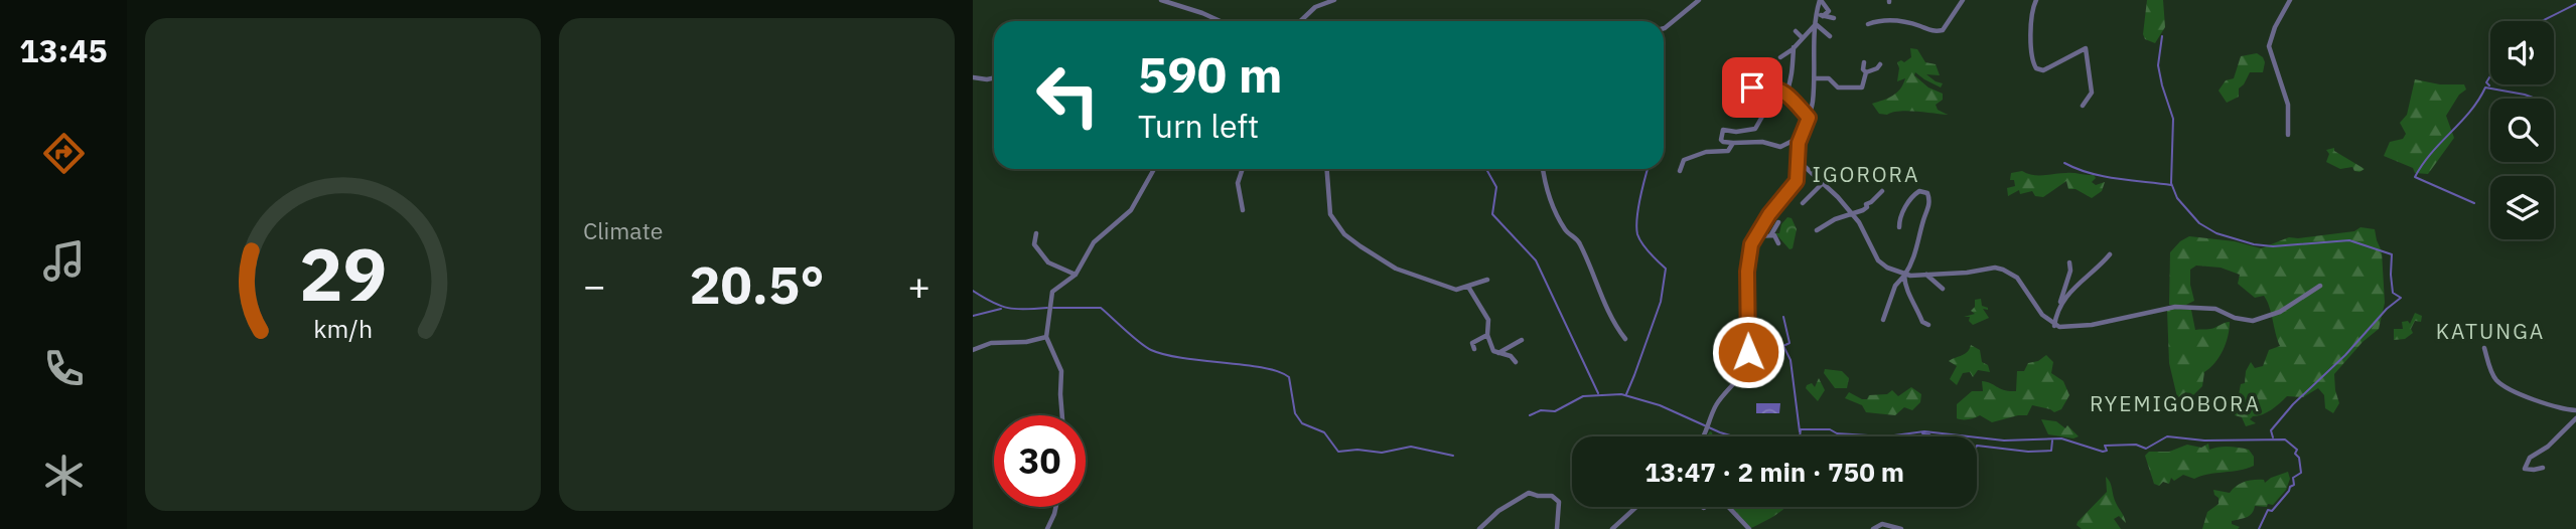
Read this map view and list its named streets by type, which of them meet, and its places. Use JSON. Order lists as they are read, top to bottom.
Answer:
{
  "districts": ["IGORORA", "KATUNGA", "RYEMIGOBORA"],
  "page": {
    "tabs": "13:45",
    "tile": "Climate",
    "turn": ["590 m", "Turn left"],
    "heat": ["−", "20.5°", "+"],
    "limit": "30",
    "trip": "13:47 · 2 min · 750 m",
    "gauge": ["29", "km/h"]
  }
}
